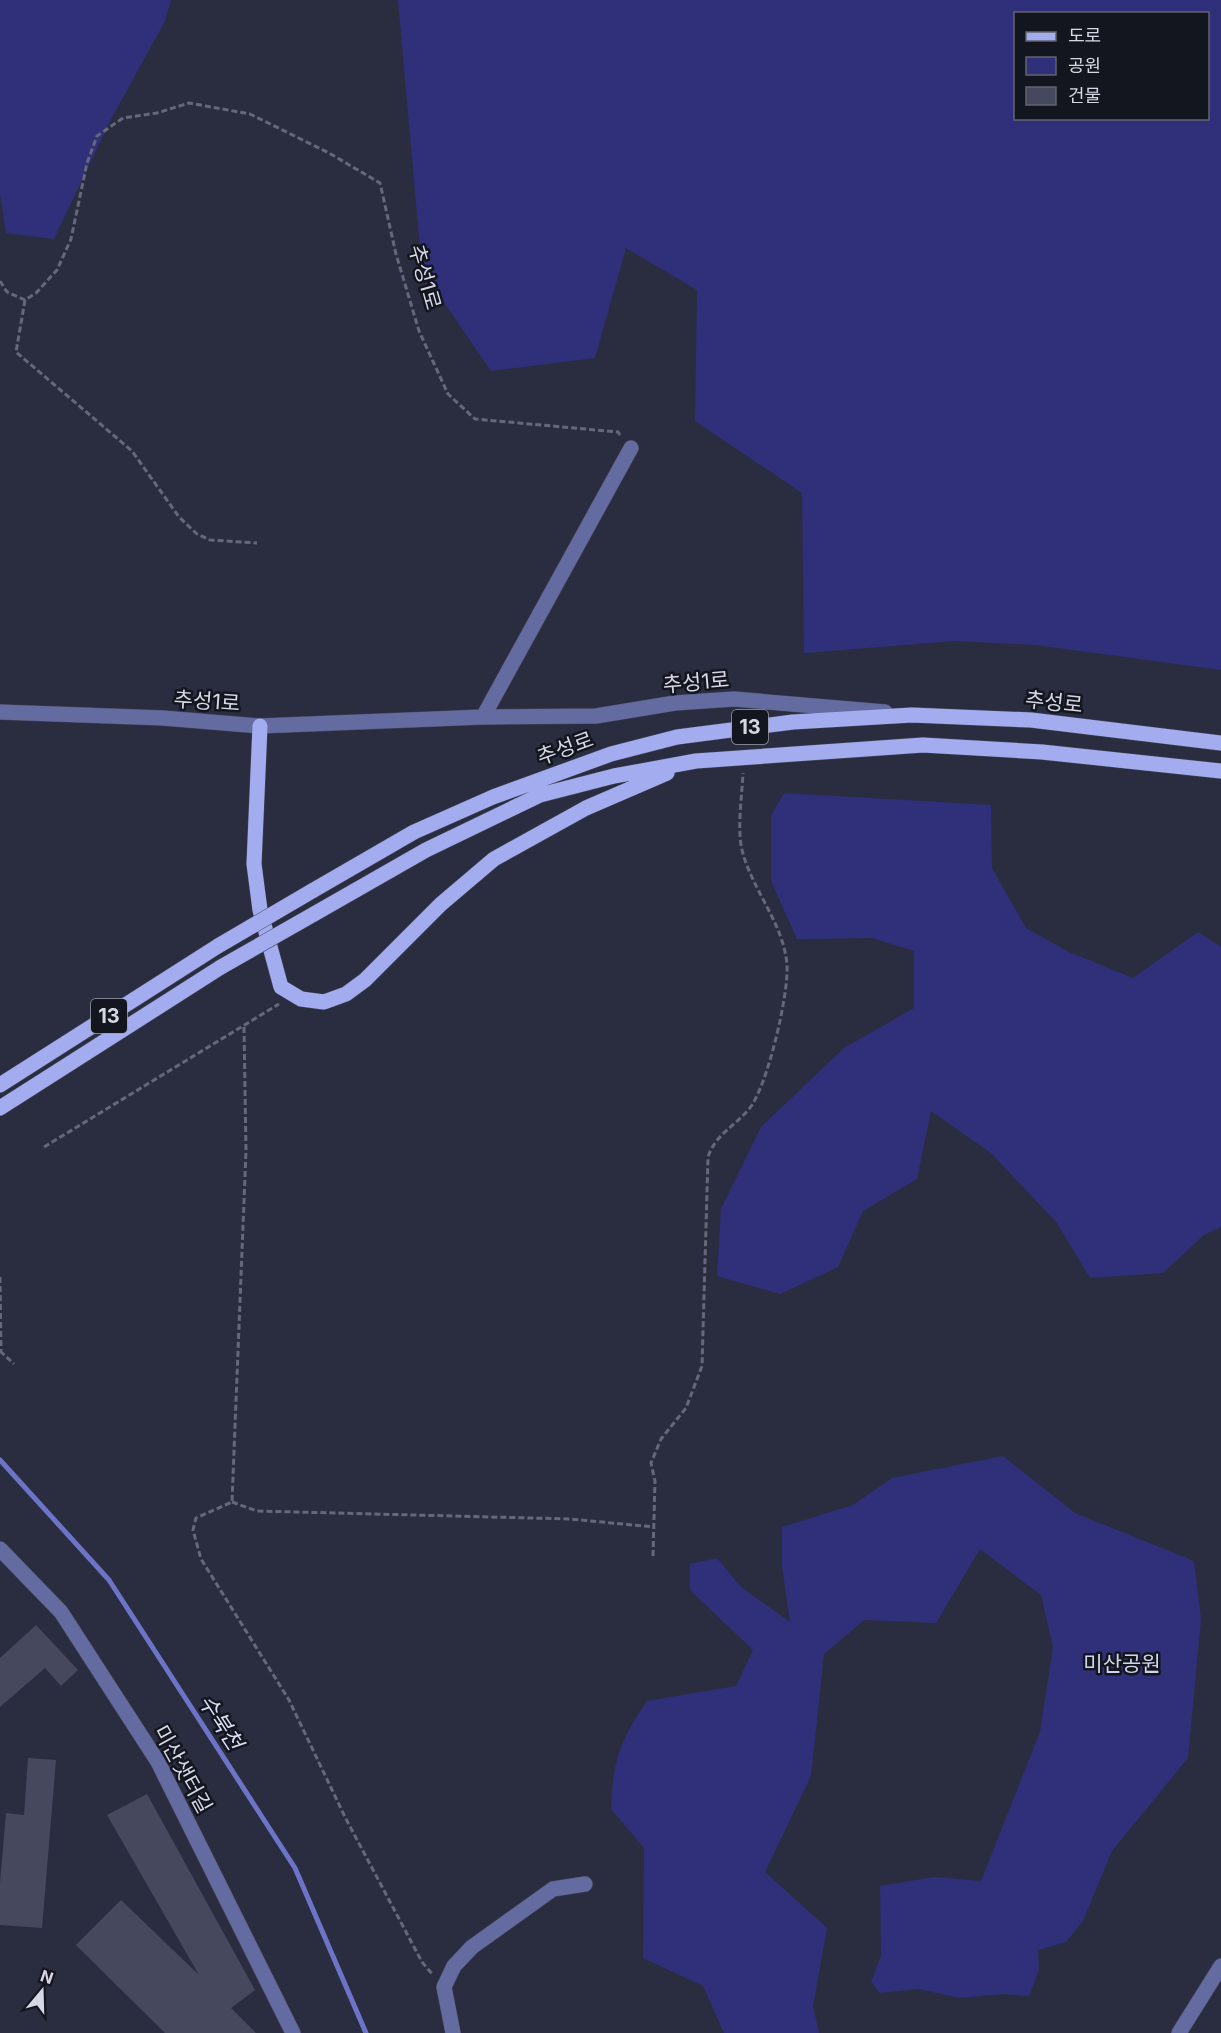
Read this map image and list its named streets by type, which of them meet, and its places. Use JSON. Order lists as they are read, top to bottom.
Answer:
{
  "streets": {
    "main road": ["추성로", "13"],
    "street": ["추성1로", "미산샛터길"]
  },
  "crossings": [
    ["추성1로", "추성로"]
  ],
  "water": ["수북천"],
  "parks": ["미산공원"],
  "legend": ["도로", "공원", "건물"],
  "north": "top"
}
